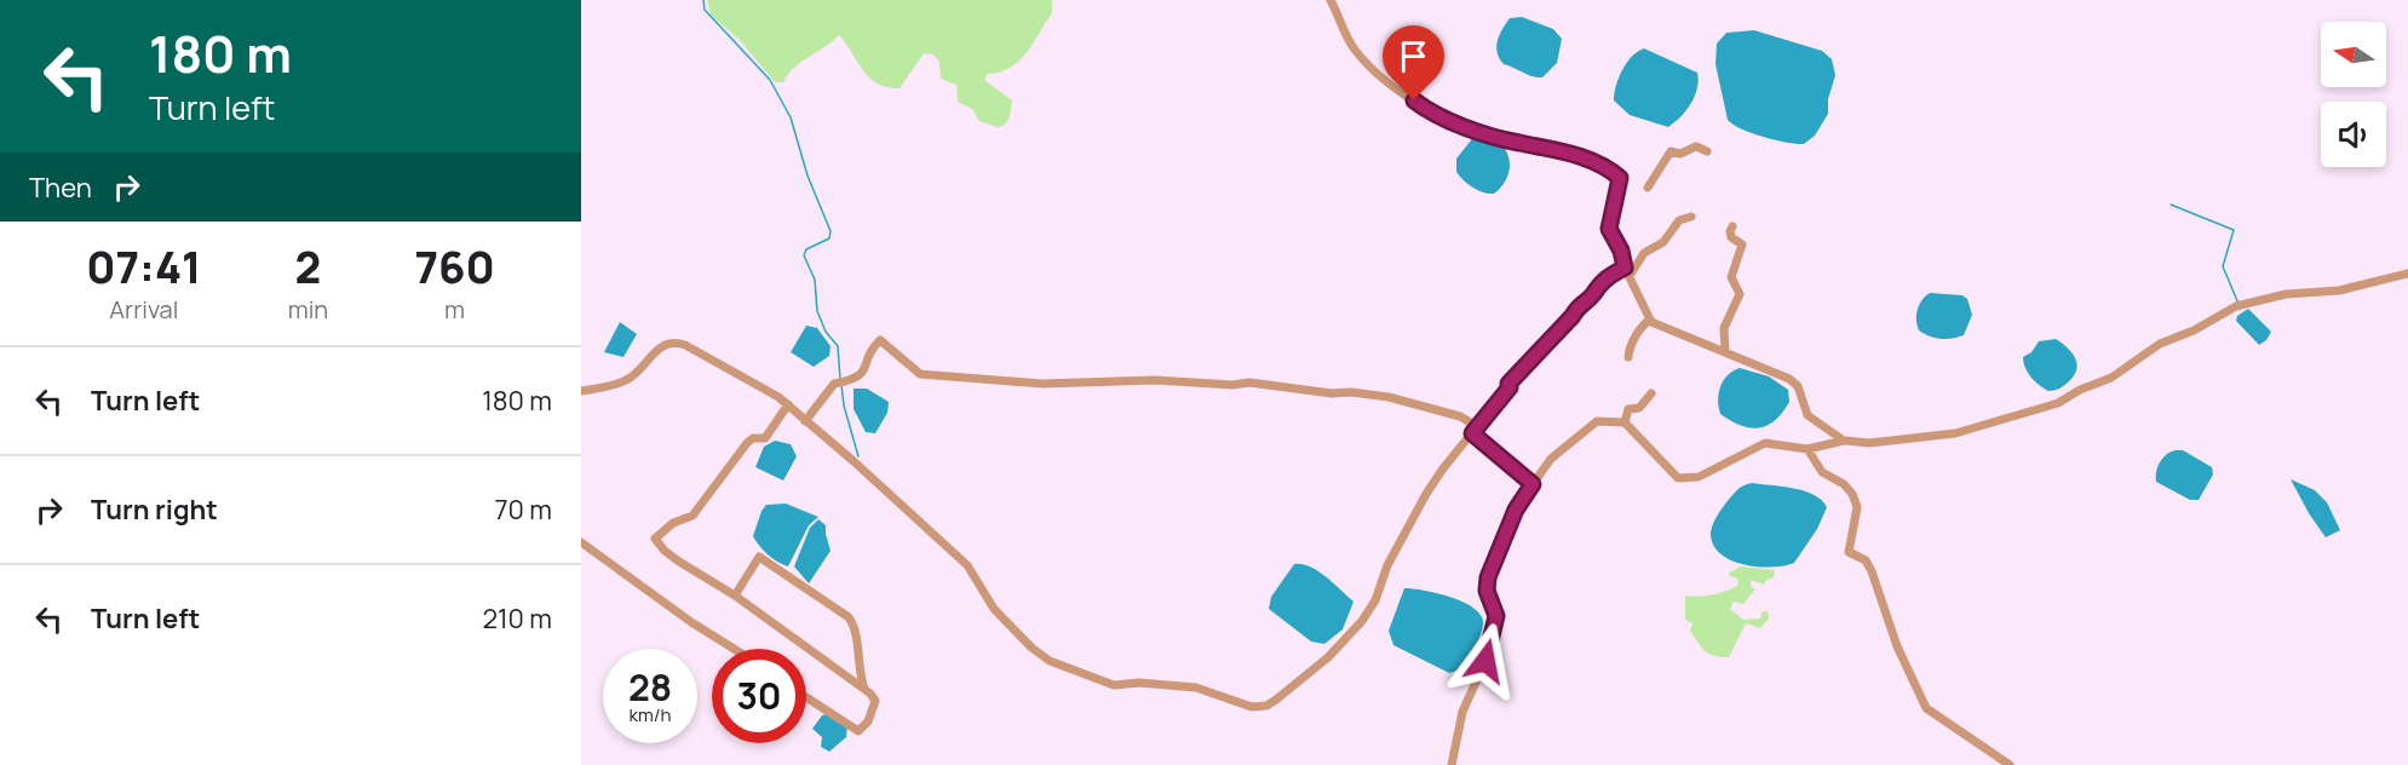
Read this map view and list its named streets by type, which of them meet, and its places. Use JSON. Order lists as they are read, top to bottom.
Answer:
{
  "north": "left",
  "page": {
    "turn": ["180 m", "Turn left"],
    "then": "Then",
    "eta": [
      "07:41",
      "Arrival",
      "2",
      "min",
      "760",
      "m"
    ],
    "list": [
      {
        "name": "Turn left",
        "value": "180 m"
      },
      {
        "name": "Turn right",
        "value": "70 m"
      },
      {
        "name": "Turn left",
        "value": "210 m"
      }
    ],
    "speed": "28 km/h",
    "limit": "30"
  }
}
